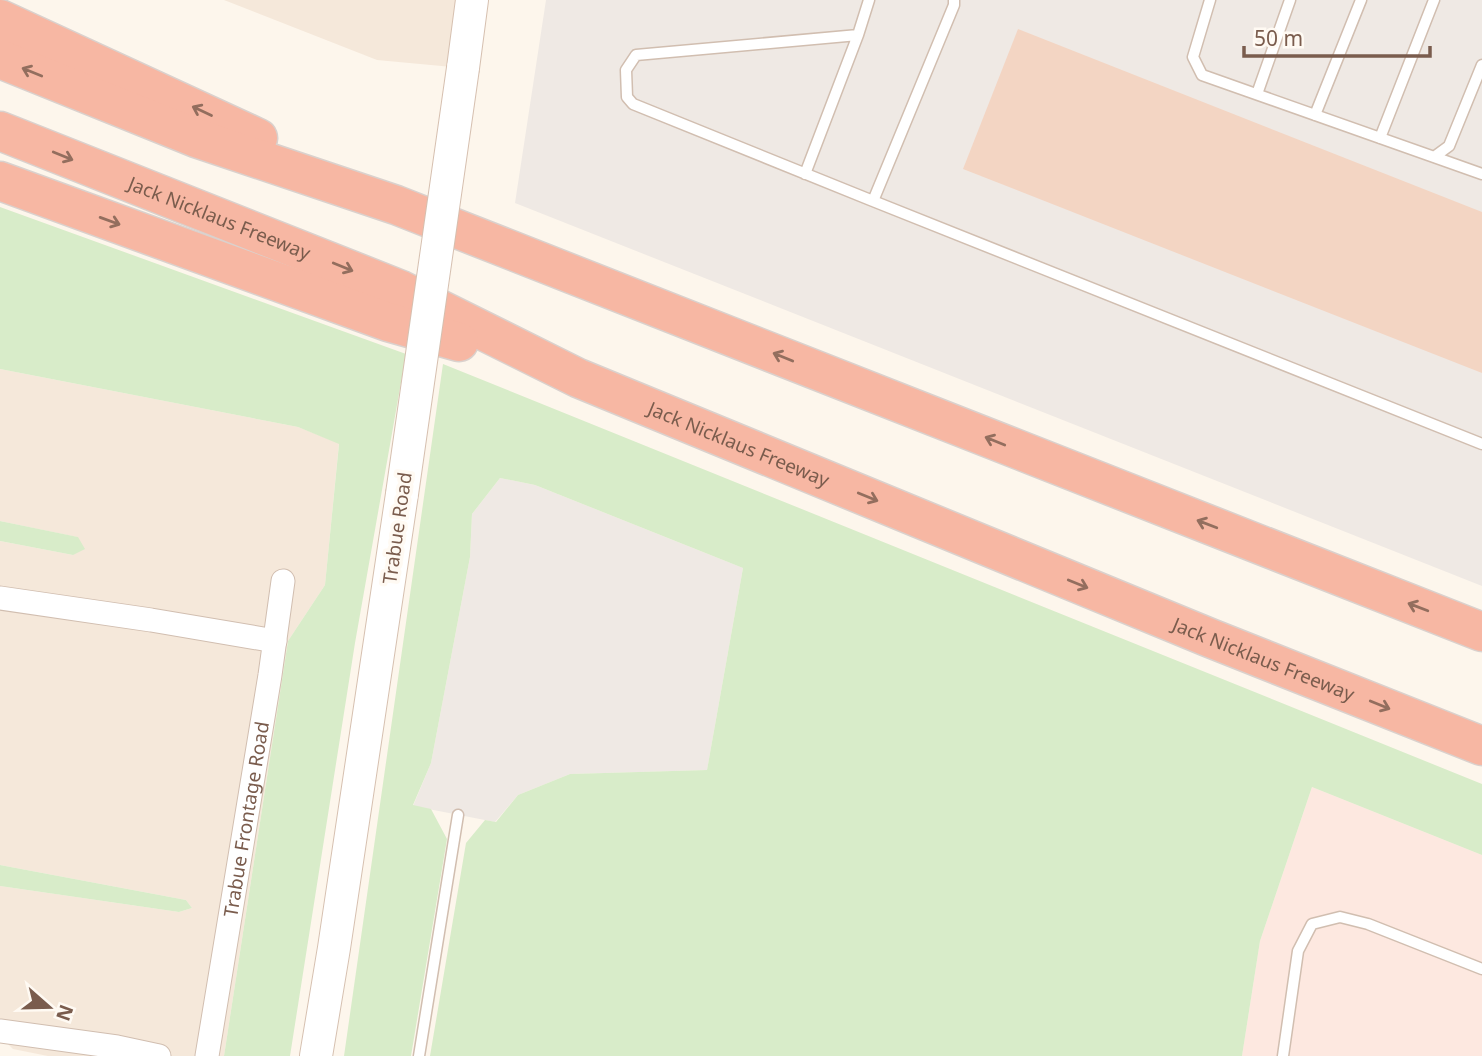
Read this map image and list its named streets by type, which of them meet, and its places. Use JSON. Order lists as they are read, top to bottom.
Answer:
{
  "streets": {
    "highway": ["Jack Nicklaus Freeway"],
    "main road": ["Trabue Road"],
    "street": ["Trabue Frontage Road"]
  },
  "scale_bar": "50 m",
  "north": "right"
}
